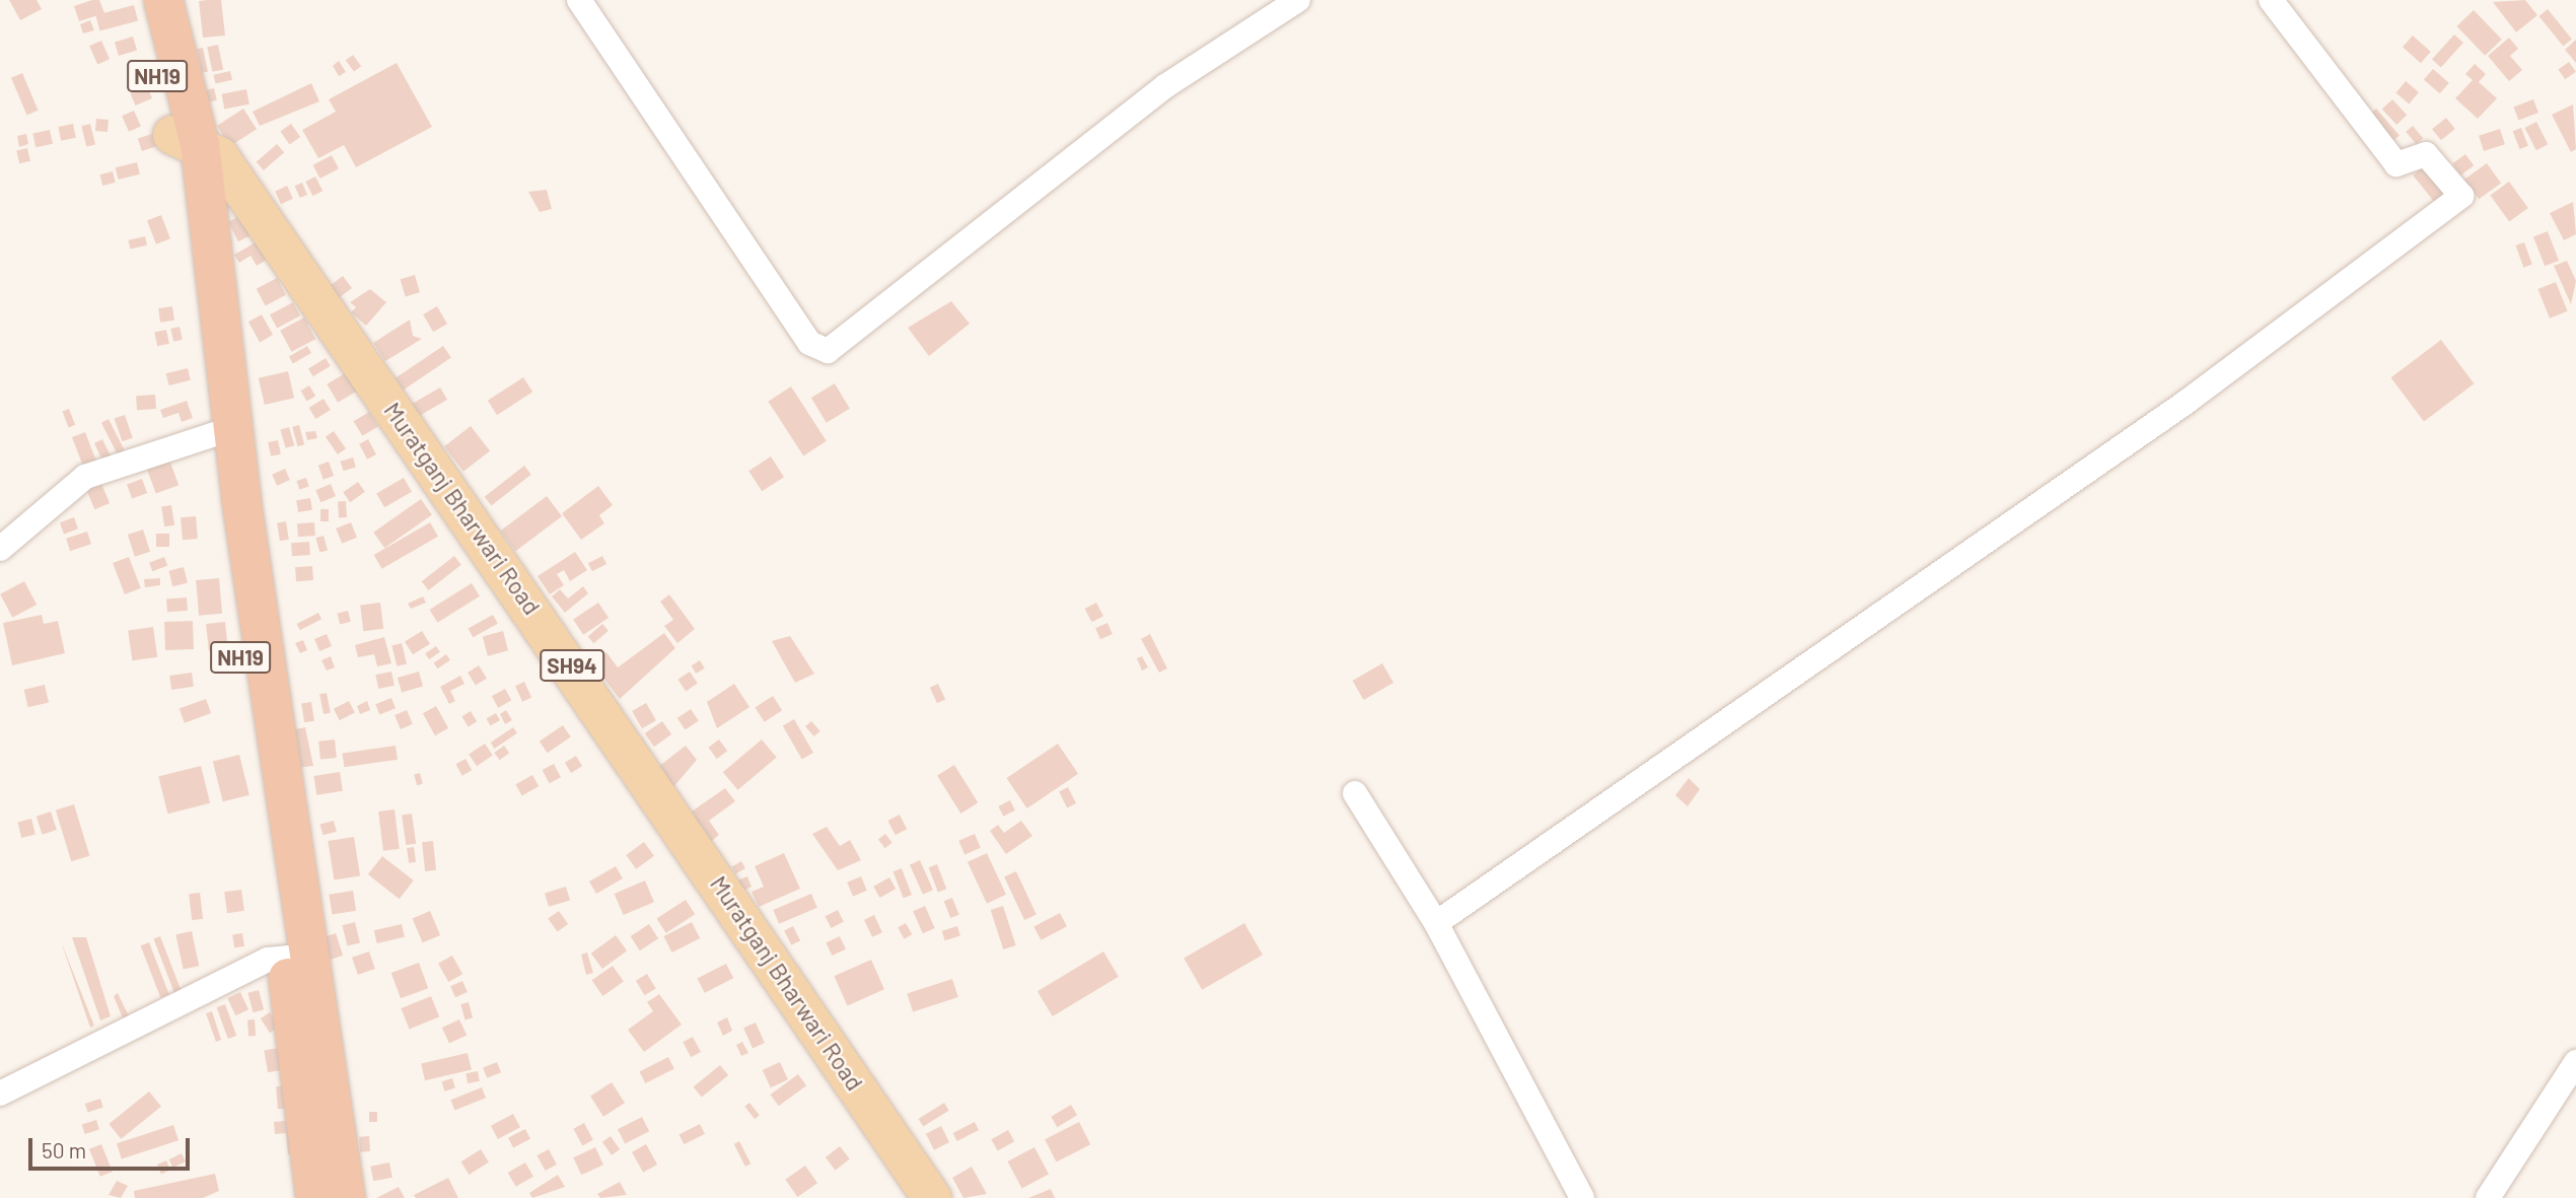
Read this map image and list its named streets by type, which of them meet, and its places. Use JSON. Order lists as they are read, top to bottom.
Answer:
{
  "streets": {
    "highway": ["NH19"],
    "main road": ["Muratganj Bharwari Road", "SH94"]
  },
  "crossings": [
    ["NH19", "Muratganj Bharwari Road"]
  ],
  "scale_bar": "50 m"
}
